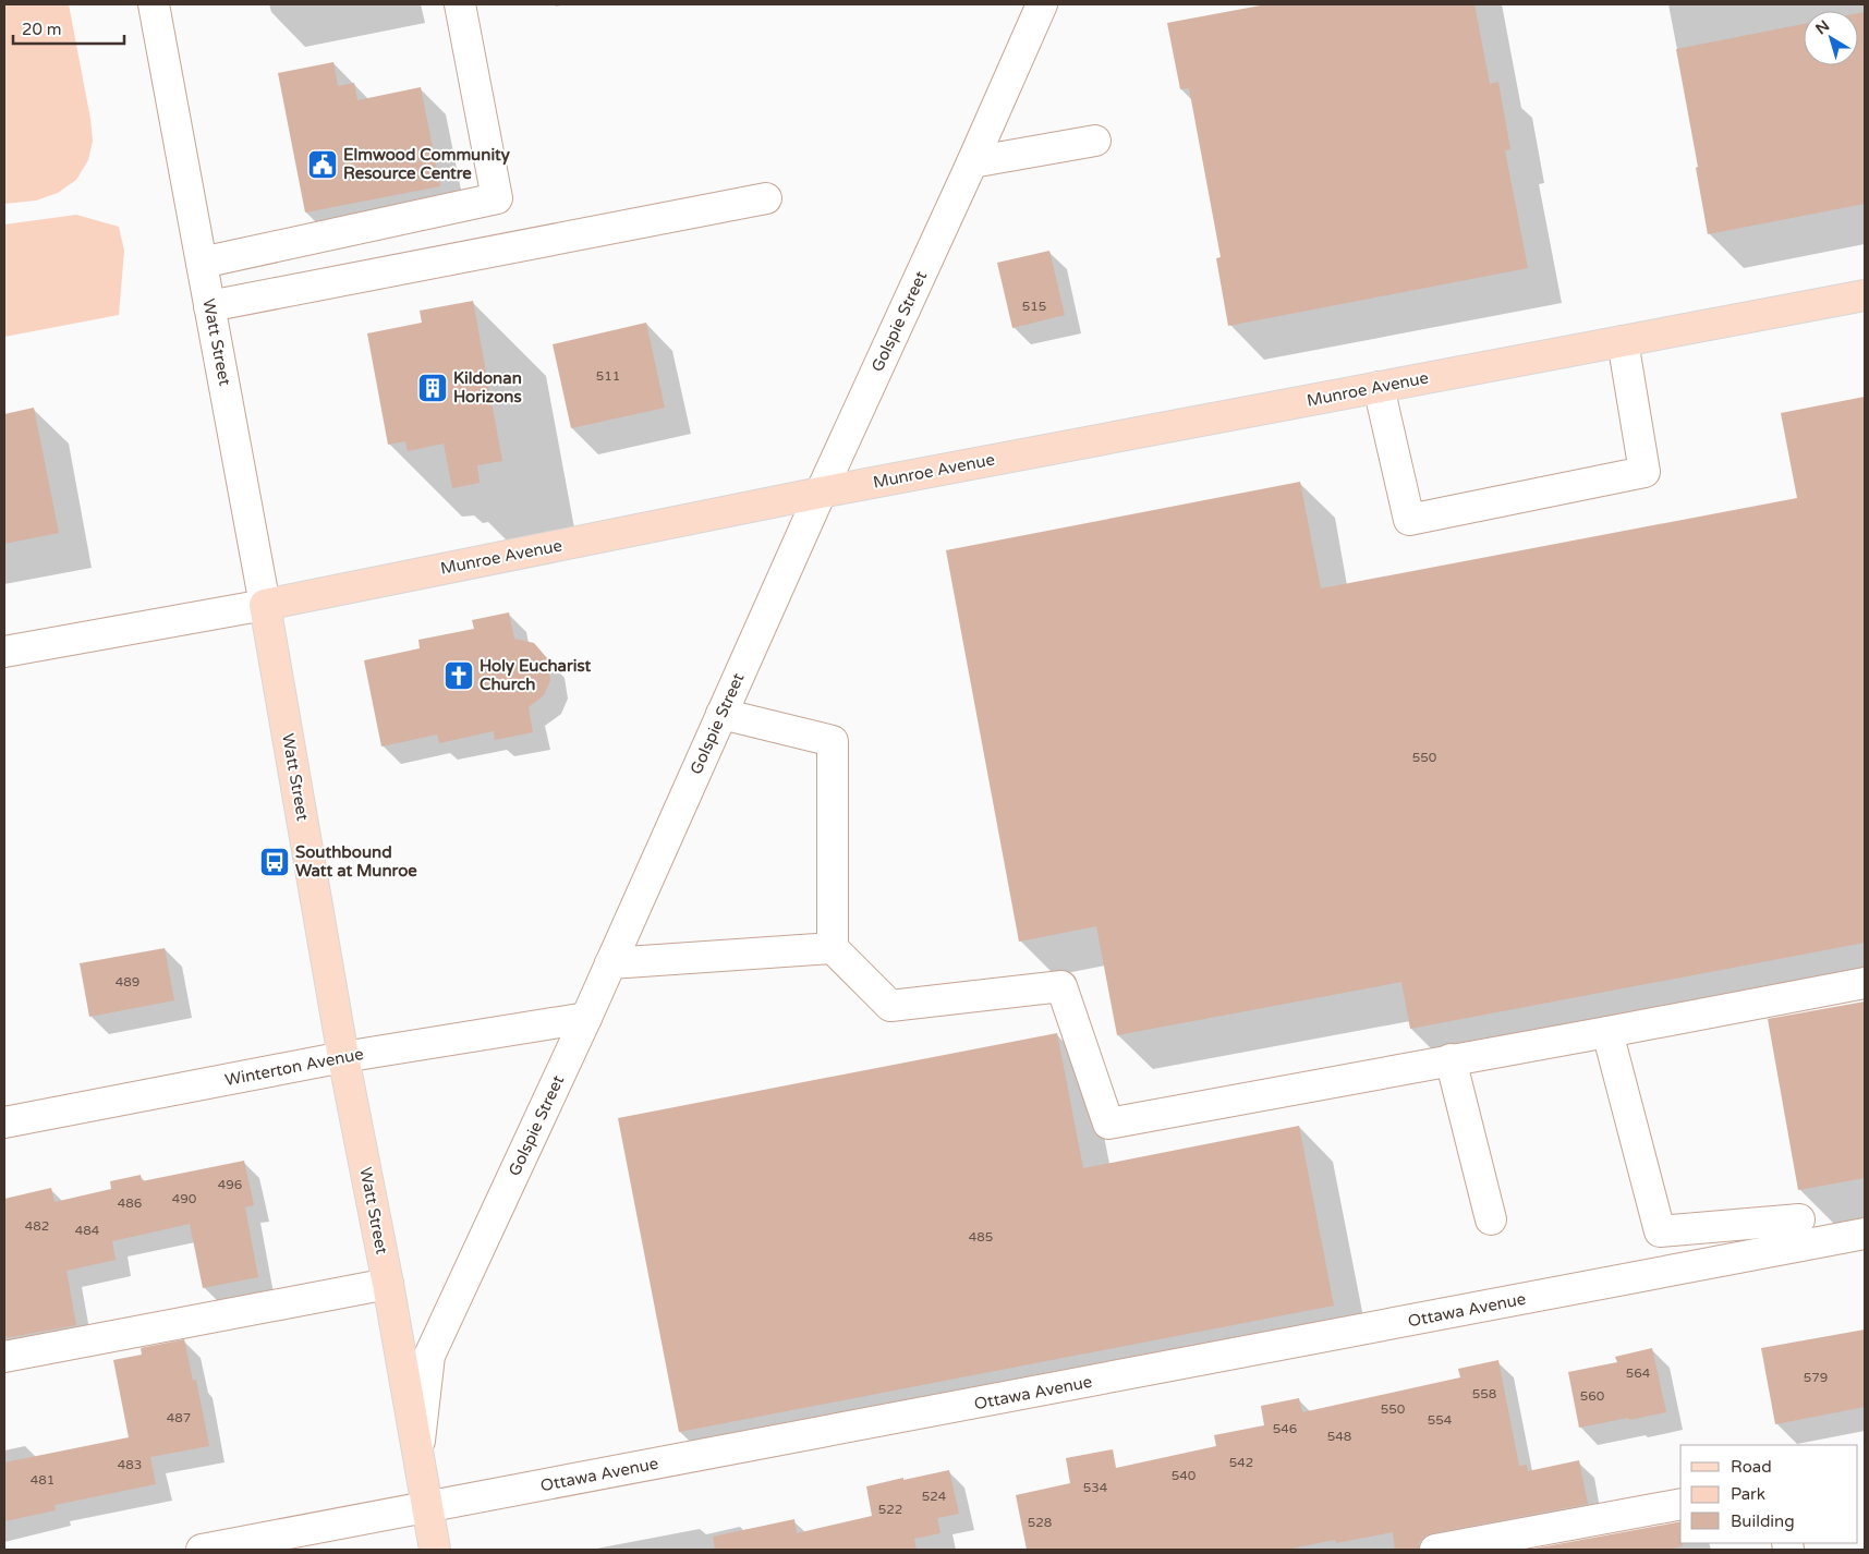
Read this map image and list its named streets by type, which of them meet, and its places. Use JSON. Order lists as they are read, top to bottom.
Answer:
{
  "streets": {
    "main road": ["Watt Street", "Munroe Avenue"],
    "street": ["Golspie Street", "Winterton Avenue", "Ottawa Avenue"]
  },
  "crossings": [
    ["Golspie Street", "Watt Street"],
    ["Golspie Street", "Munroe Avenue"],
    ["Golspie Street", "Winterton Avenue"],
    ["Watt Street", "Munroe Avenue"],
    ["Watt Street", "Winterton Avenue"],
    ["Watt Street", "Ottawa Avenue"]
  ],
  "places": {
    "public building": ["Elmwood Community Resource Centre"],
    "building": ["Kildonan Horizons"],
    "church": ["Holy Eucharist Church"],
    "bus stop": ["Southbound Watt at Munroe"]
  },
  "house_numbers": [
    "515",
    "511",
    "550",
    "489",
    "496",
    "490",
    "486",
    "482",
    "484",
    "485",
    "564",
    "579",
    "558",
    "560",
    "550",
    "487",
    "554",
    "546",
    "548",
    "542",
    "483",
    "540",
    "481",
    "534",
    "524",
    "522",
    "528"
  ],
  "legend": ["Road", "Park", "Building"],
  "scale_bar": "20 m",
  "north": "top left"
}
